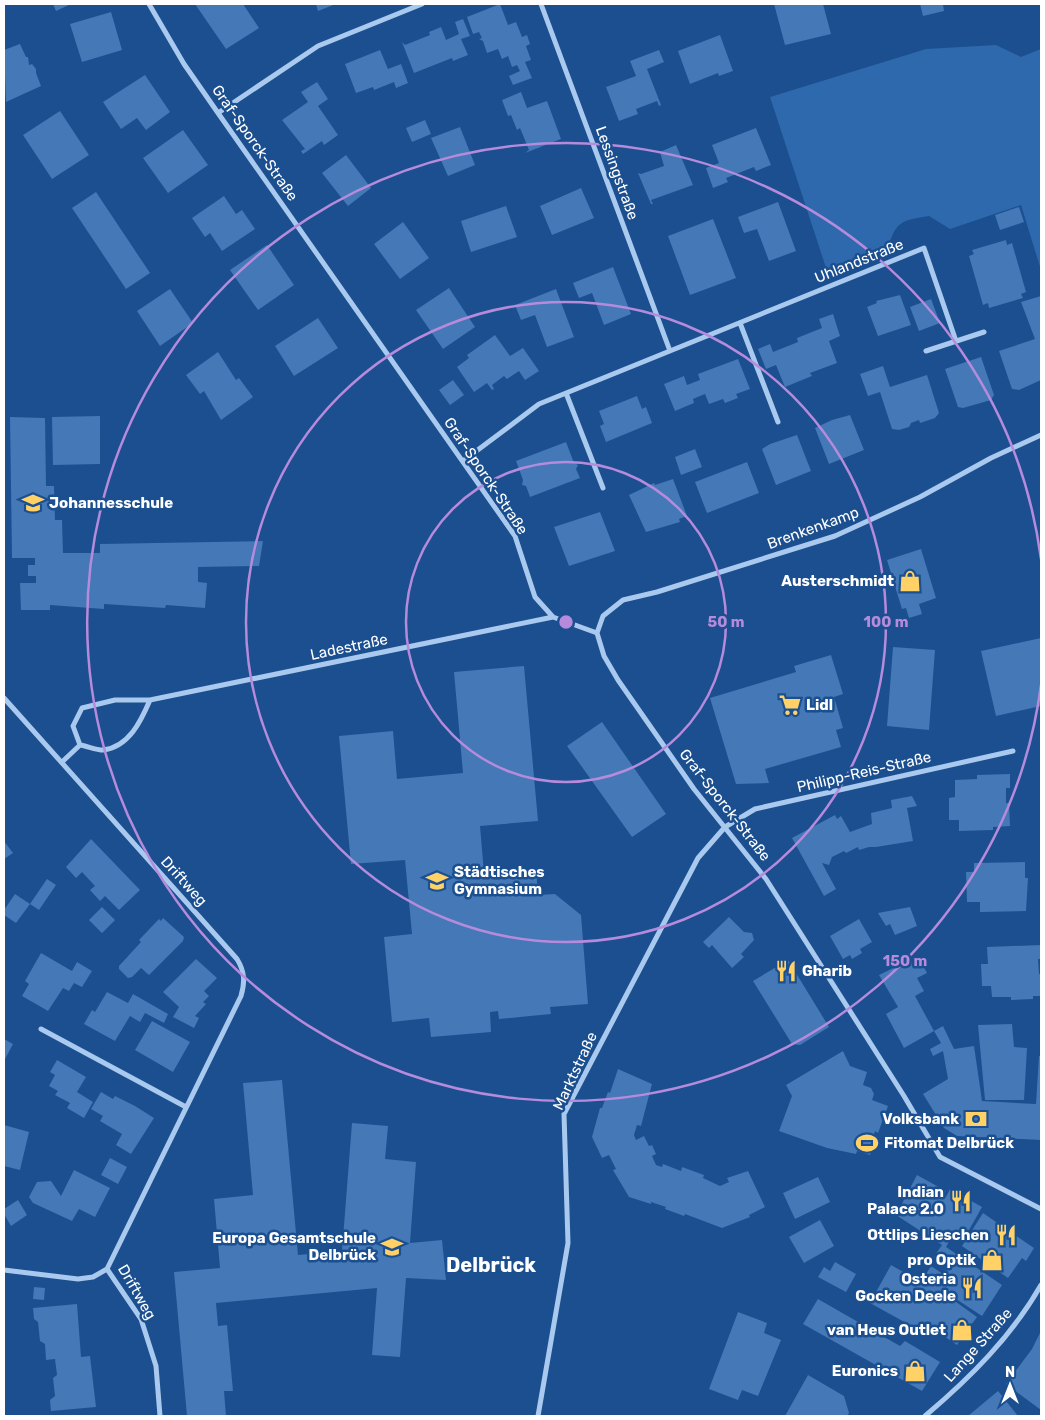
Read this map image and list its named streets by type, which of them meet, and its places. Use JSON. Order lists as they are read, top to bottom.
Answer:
{
  "streets": {
    "street": [
      "Graf-Sporck-Straße",
      "Lessingstraße",
      "Uhlandstraße",
      "Brenkenkamp",
      "Ladestraße",
      "Philipp-Reis-Straße",
      "Driftweg",
      "Marktstraße",
      "Lange Straße"
    ]
  },
  "crossings": [
    ["Graf-Sporck-Straße", "Uhlandstraße"],
    ["Graf-Sporck-Straße", "Brenkenkamp"],
    ["Graf-Sporck-Straße", "Ladestraße"],
    ["Graf-Sporck-Straße", "Philipp-Reis-Straße"],
    ["Graf-Sporck-Straße", "Marktstraße"],
    ["Lessingstraße", "Uhlandstraße"],
    ["Philipp-Reis-Straße", "Marktstraße"]
  ],
  "districts": ["Delbrück"],
  "places": {
    "school or university": ["Johannesschule", "Städtisches Gymnasium", "Europa Gesamtschule Delbrück"],
    "shop": [
      "Austerschmidt",
      "pro Optik",
      "van Heus Outlet",
      "Euronics"
    ],
    "supermarket": ["Lidl"],
    "restaurant": [
      "Gharib",
      "Indian Palace 2.0",
      "Ottlips Lieschen",
      "Osteria Gocken Deele"
    ],
    "bank": ["Volksbank"],
    "sports": ["Fitomat Delbrück"]
  },
  "north": "top",
  "rings": ["50 m", "100 m", "150 m"]
}
